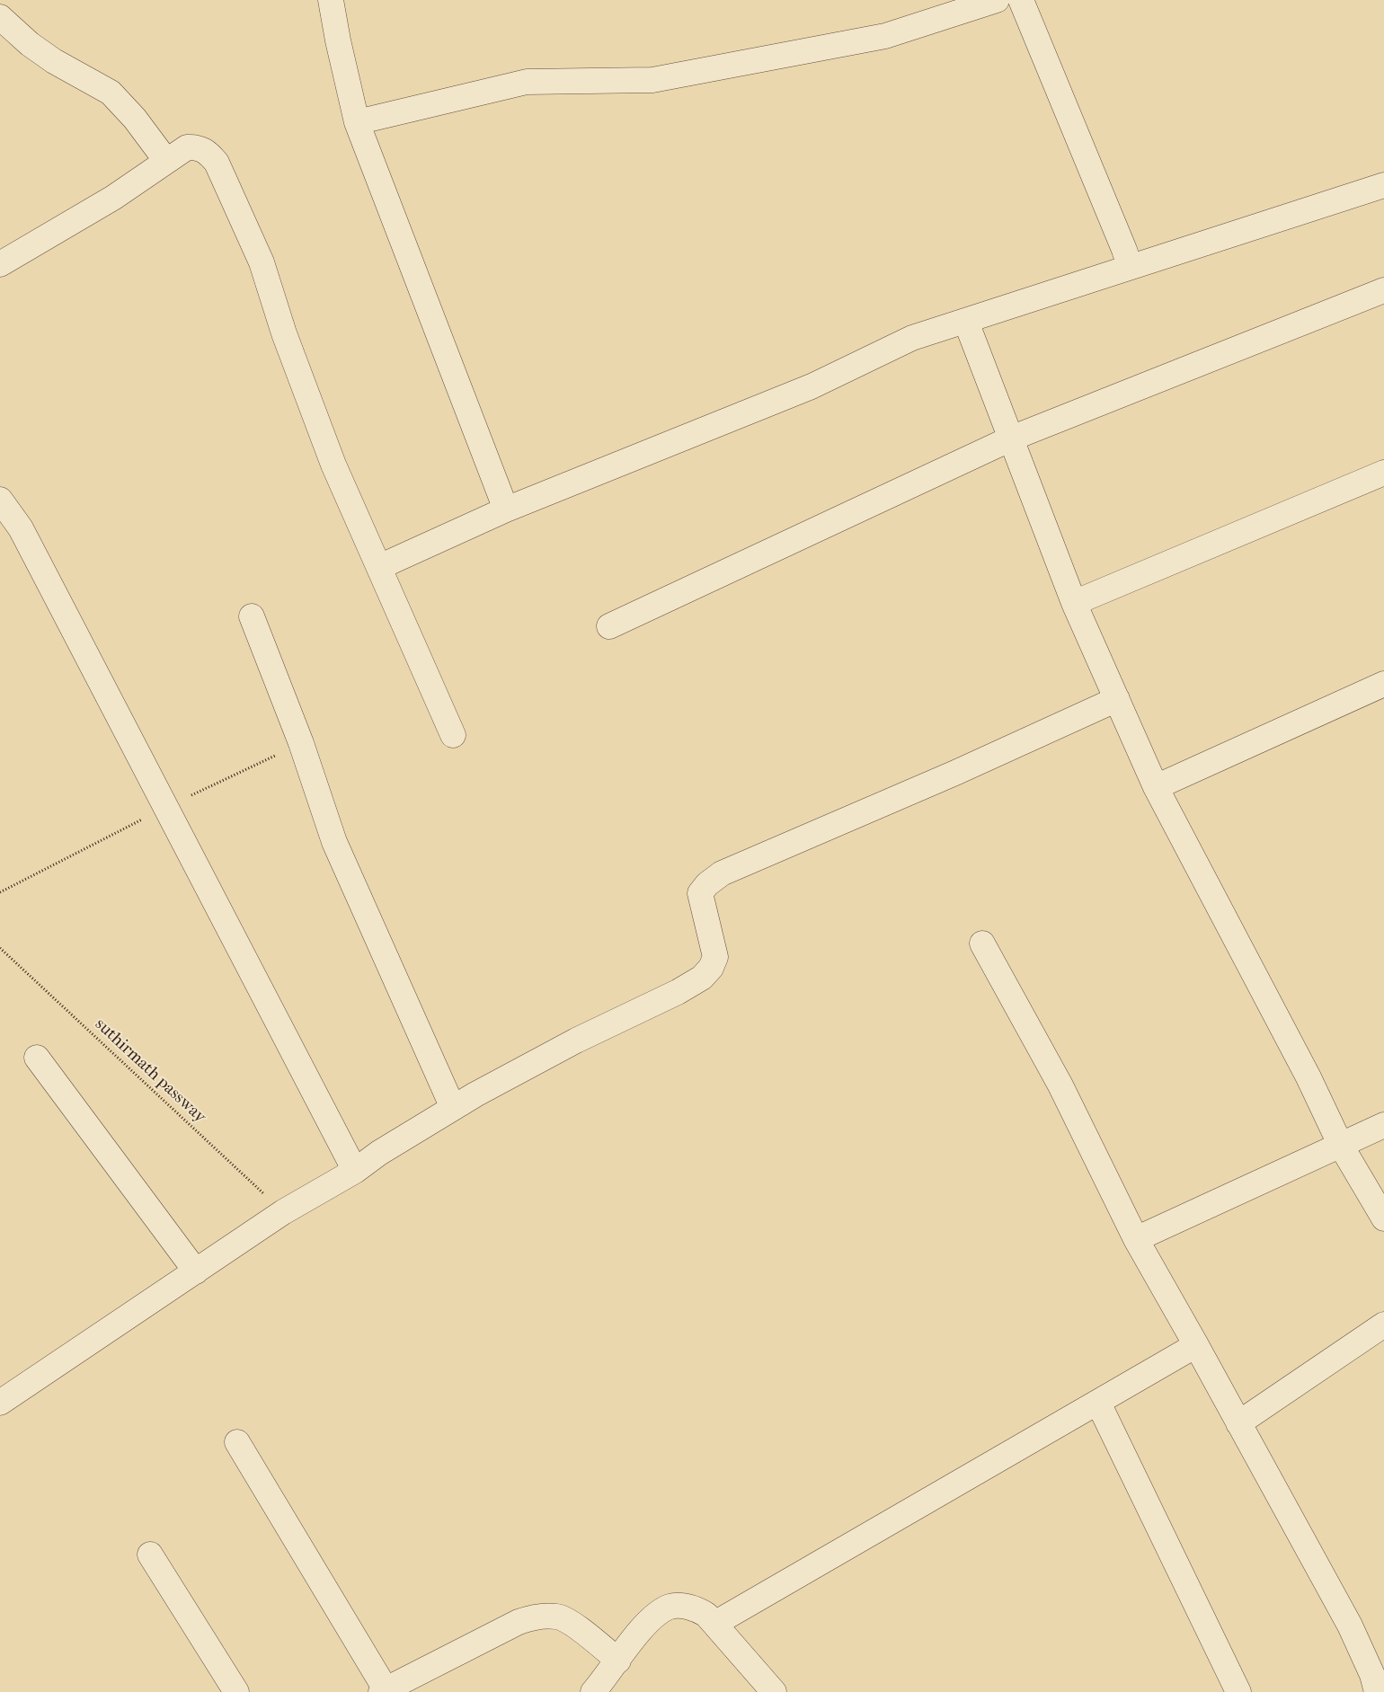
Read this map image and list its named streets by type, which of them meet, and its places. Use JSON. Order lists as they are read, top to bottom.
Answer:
{
  "streets": {
    "path": ["suthirmath passway"]
  }
}
